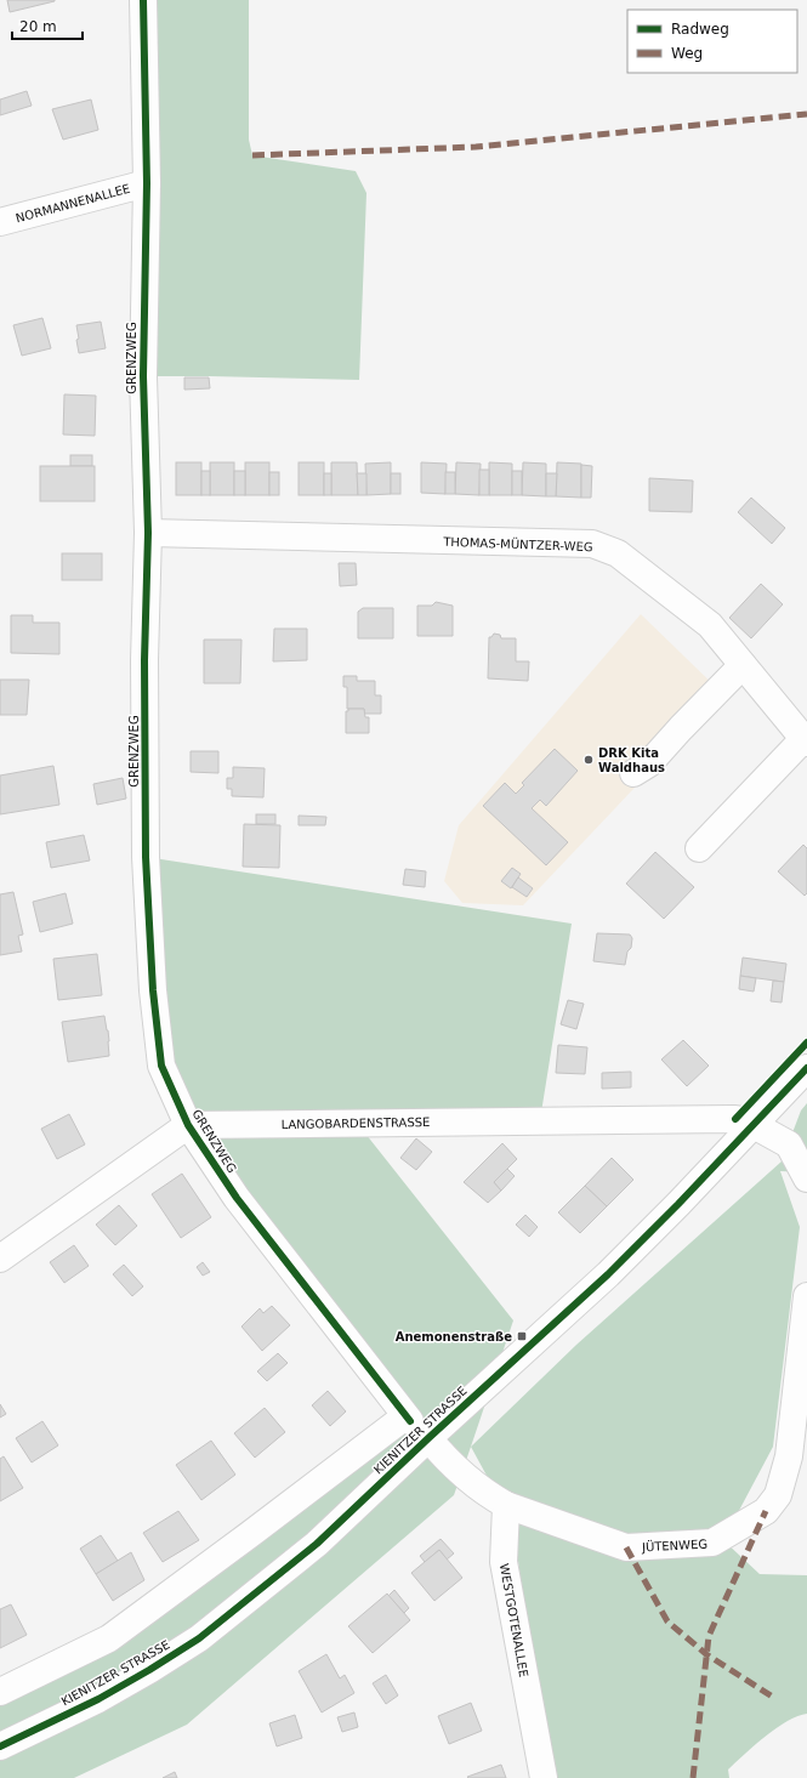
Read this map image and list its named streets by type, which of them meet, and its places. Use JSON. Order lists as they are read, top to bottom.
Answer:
{
  "streets": {
    "street": [
      "NORMANNENALLEE",
      "GRENZWEG",
      "THOMAS-MÜNTZER-WEG",
      "LANGOBARDENSTRASSE",
      "KIENITZER STRASSE",
      "JÜTENWEG",
      "WESTGOTENALLEE"
    ]
  },
  "crossings": [
    ["NORMANNENALLEE", "GRENZWEG"],
    ["GRENZWEG", "THOMAS-MÜNTZER-WEG"],
    ["GRENZWEG", "LANGOBARDENSTRASSE"],
    ["GRENZWEG", "KIENITZER STRASSE"],
    ["LANGOBARDENSTRASSE", "KIENITZER STRASSE"],
    ["JÜTENWEG", "WESTGOTENALLEE"]
  ],
  "places": {
    "other": ["DRK Kita Waldhaus"],
    "transit": ["Anemonenstraße"]
  },
  "legend": ["Radweg", "Weg"],
  "scale_bar": "20 m"
}
